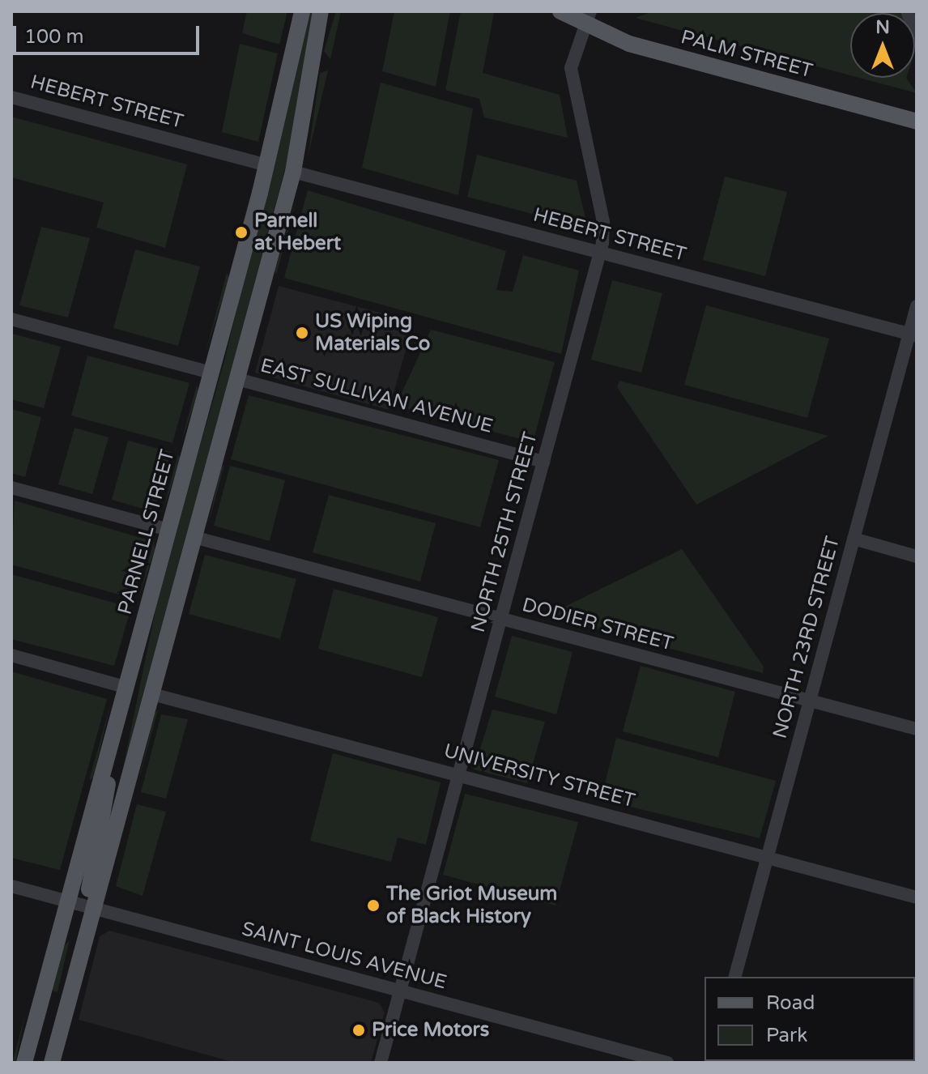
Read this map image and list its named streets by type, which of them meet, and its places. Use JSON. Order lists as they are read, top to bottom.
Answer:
{
  "streets": {
    "main road": ["PALM STREET", "PARNELL STREET"],
    "street": [
      "HEBERT STREET",
      "EAST SULLIVAN AVENUE",
      "NORTH 25TH STREET",
      "DODIER STREET",
      "NORTH 23RD STREET",
      "UNIVERSITY STREET",
      "SAINT LOUIS AVENUE"
    ]
  },
  "crossings": [
    ["PALM STREET", "NORTH 25TH STREET"],
    ["HEBERT STREET", "PARNELL STREET"],
    ["HEBERT STREET", "NORTH 25TH STREET"],
    ["HEBERT STREET", "NORTH 23RD STREET"],
    ["EAST SULLIVAN AVENUE", "NORTH 25TH STREET"],
    ["PARNELL STREET", "SAINT LOUIS AVENUE"],
    ["NORTH 25TH STREET", "DODIER STREET"],
    ["NORTH 25TH STREET", "UNIVERSITY STREET"],
    ["NORTH 25TH STREET", "SAINT LOUIS AVENUE"],
    ["DODIER STREET", "NORTH 23RD STREET"],
    ["NORTH 23RD STREET", "UNIVERSITY STREET"]
  ],
  "places": [
    "Parnell at Hebert",
    "US Wiping Materials Co",
    "The Griot Museum of Black History",
    "Price Motors"
  ],
  "legend": ["Road", "Park"],
  "scale_bar": "100 m",
  "north": "top"
}
